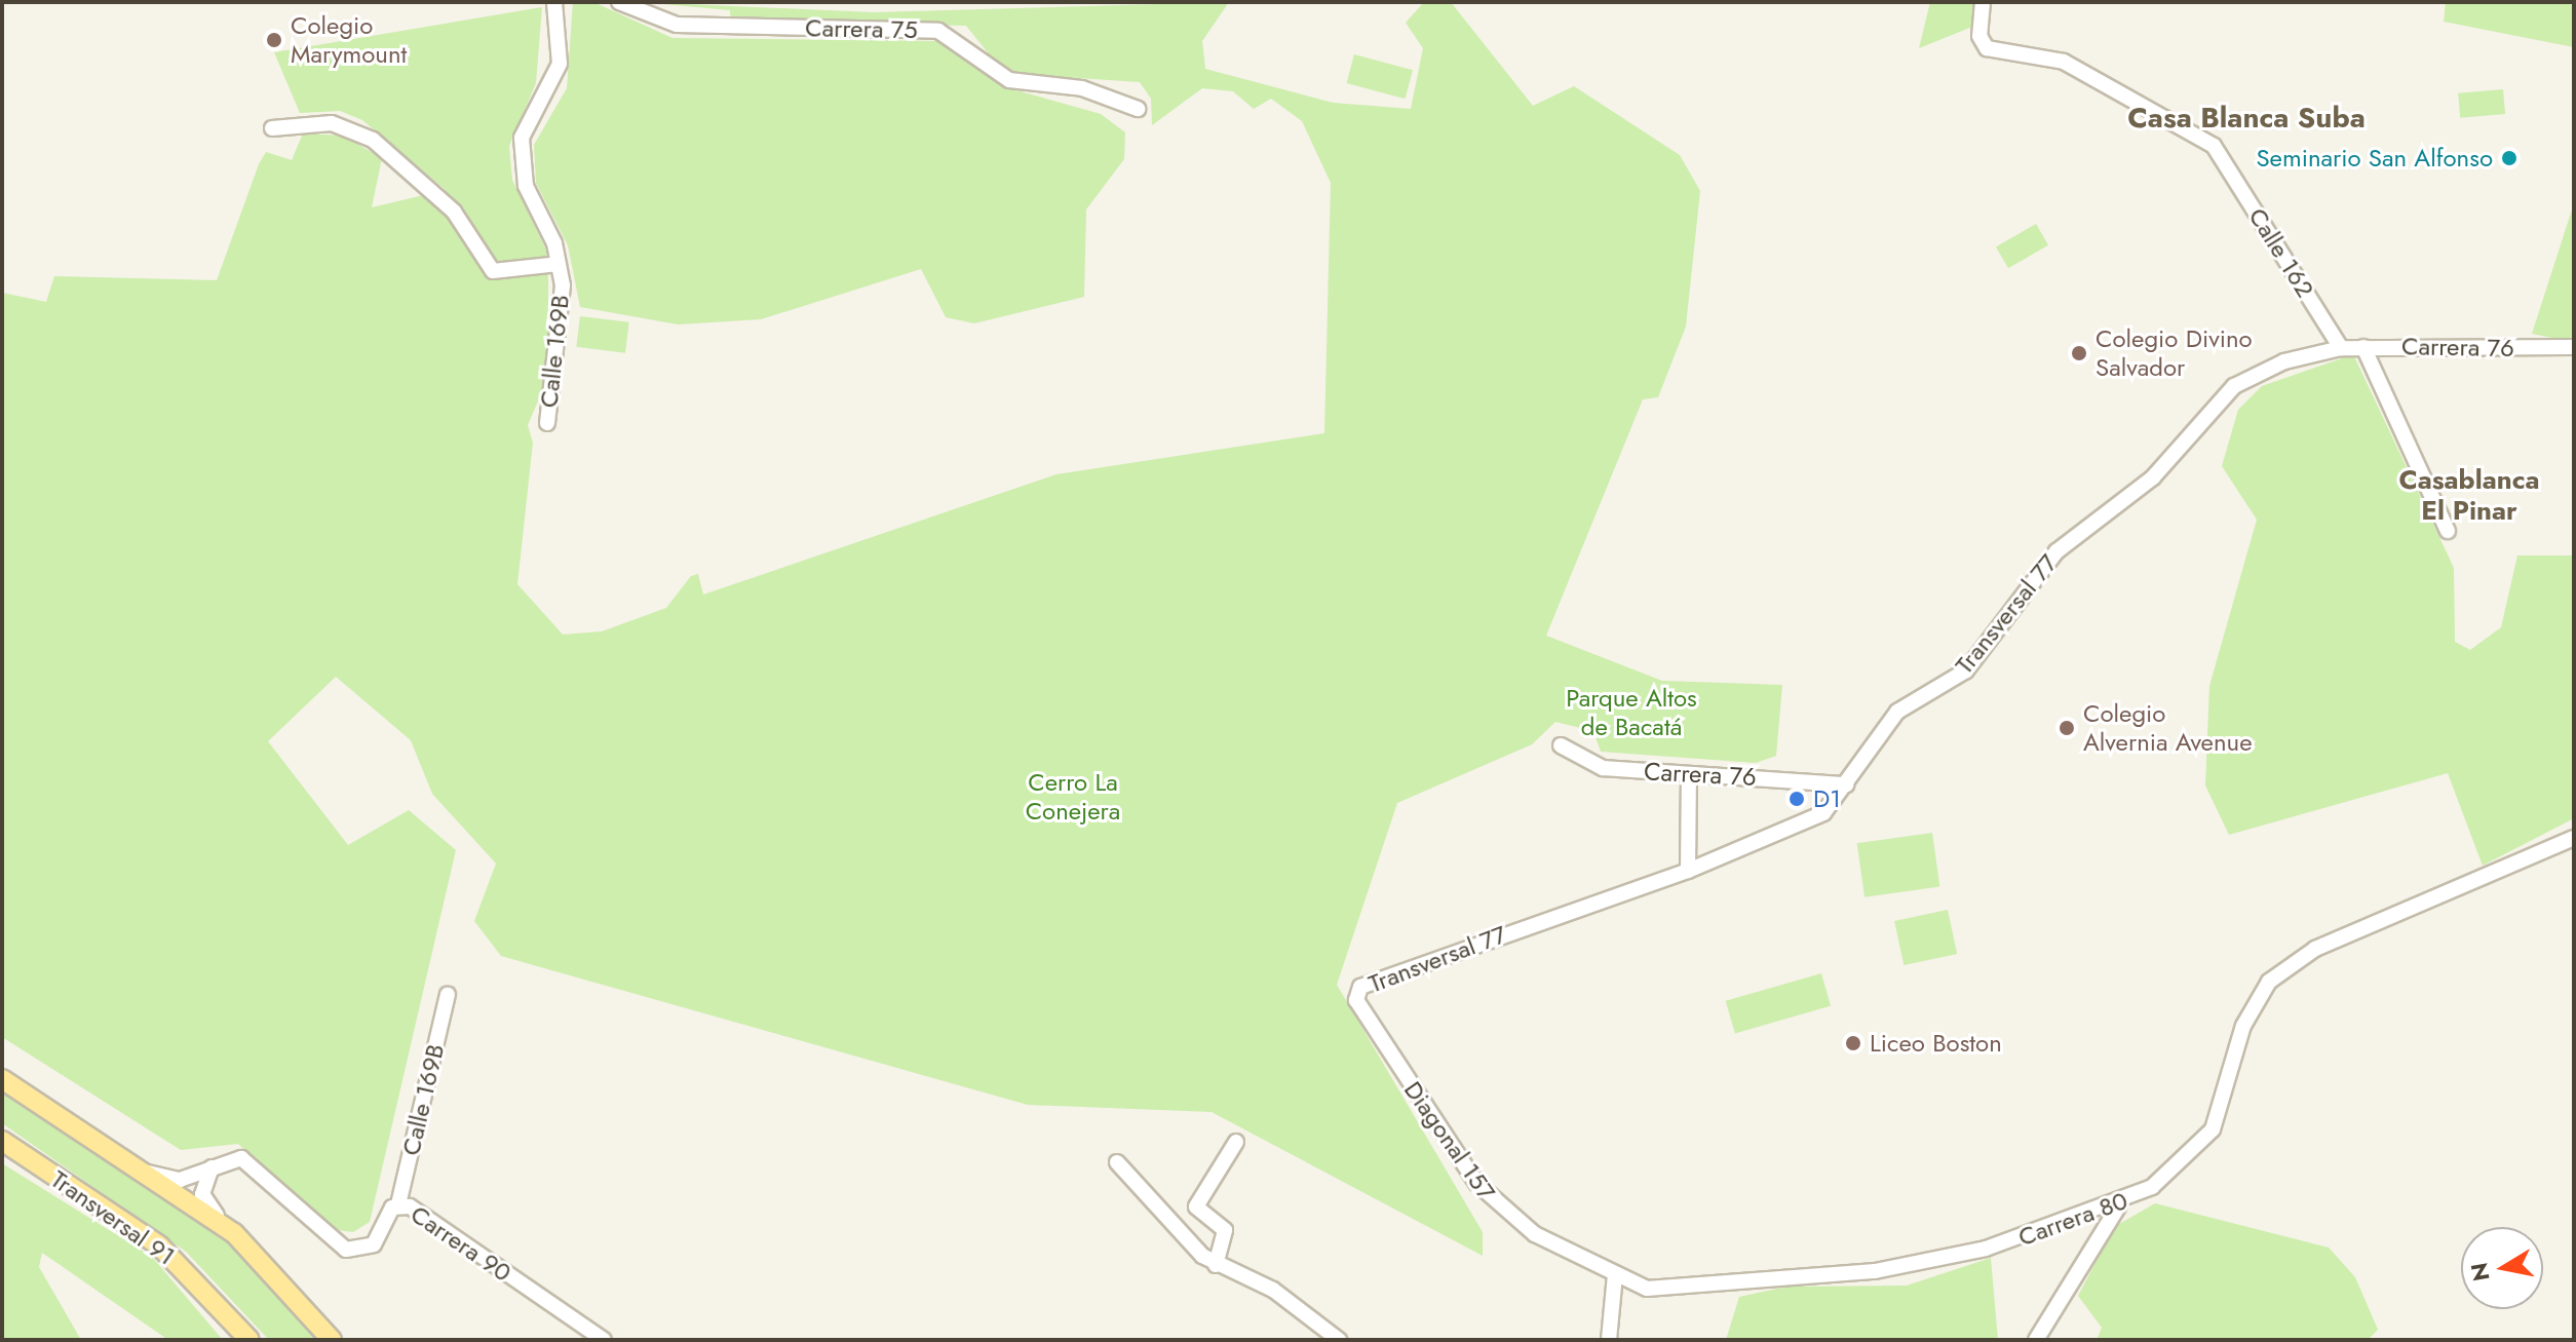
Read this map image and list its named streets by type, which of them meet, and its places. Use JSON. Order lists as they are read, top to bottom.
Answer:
{
  "streets": {
    "main road": ["Transversal 91"],
    "street": [
      "Carrera 75",
      "Calle 162",
      "Carrera 76",
      "Calle 169B",
      "Transversal 77",
      "Diagonal 157",
      "Carrera 80",
      "Carrera 90"
    ]
  },
  "crossings": [
    ["Calle 162", "Carrera 76"],
    ["Calle 162", "Transversal 77"],
    ["Carrera 76", "Transversal 77"],
    ["Calle 169B", "Carrera 90"],
    ["Transversal 77", "Diagonal 157"],
    ["Diagonal 157", "Carrera 80"]
  ],
  "districts": ["Casa Blanca Suba", "Casablanca El Pinar"],
  "parks": ["Parque Altos de Bacatá", "Cerro La Conejera"],
  "places": [
    "Colegio Marymount",
    "Seminario San Alfonso",
    "Colegio Divino Salvador",
    "Colegio Alvernia Avenue",
    "D1",
    "Liceo Boston"
  ],
  "north": "left"
}
